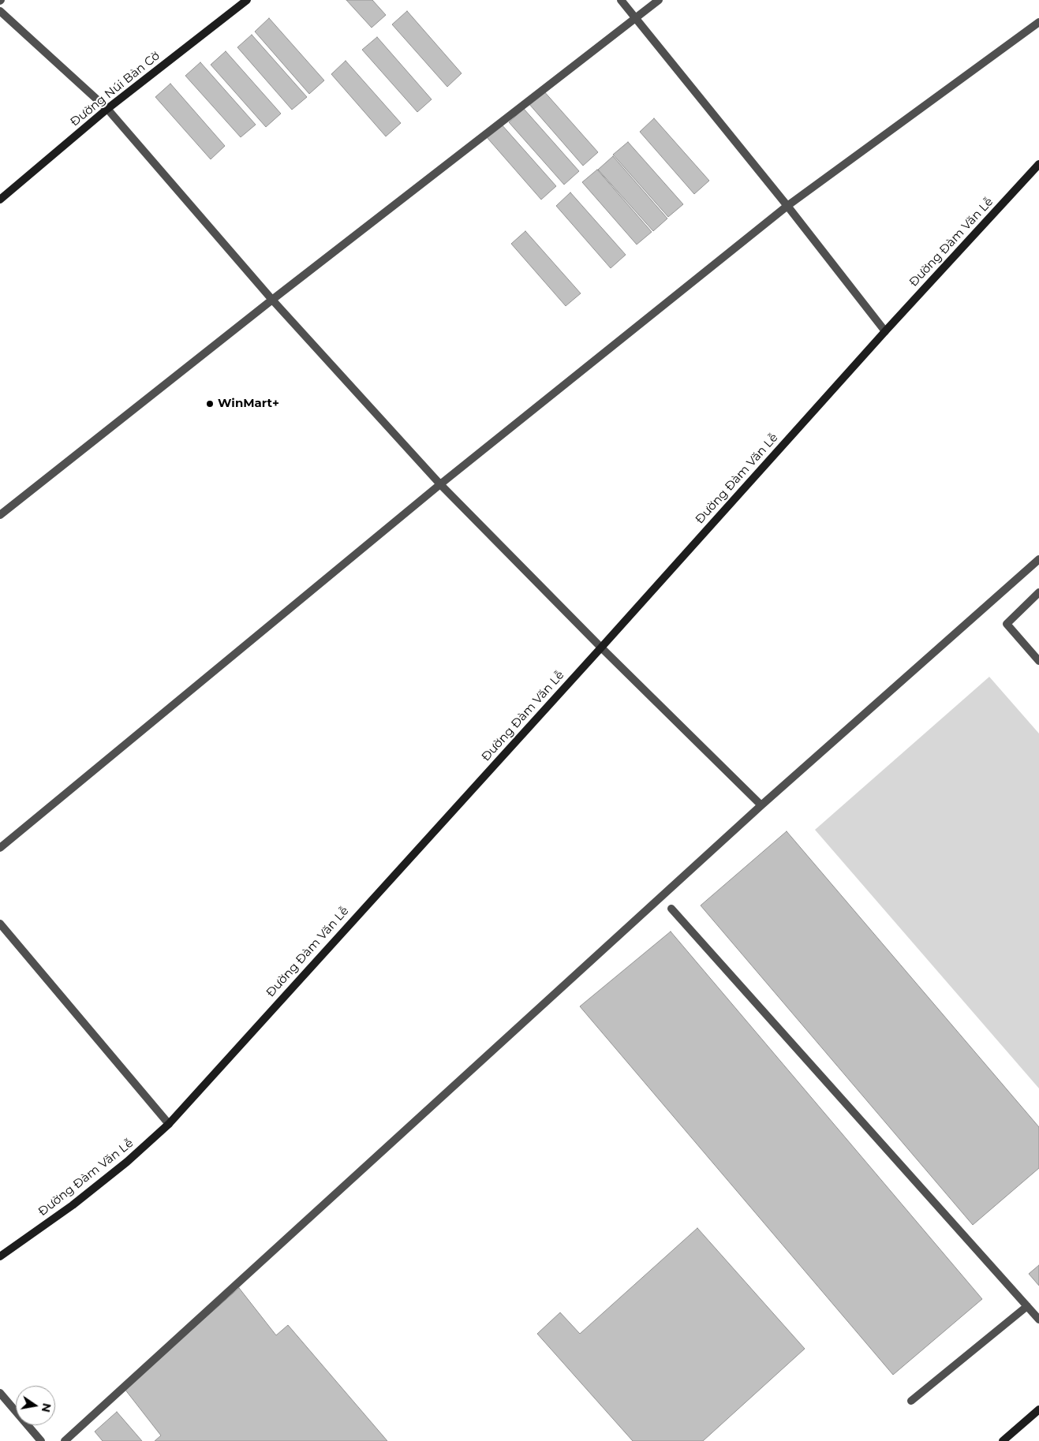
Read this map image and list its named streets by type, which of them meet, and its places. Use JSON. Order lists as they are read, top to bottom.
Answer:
{
  "streets": {
    "main road": ["Đường Núi Bàn Cờ", "Đường Đàm Văn Lễ"]
  },
  "places": ["WinMart+"],
  "north": "right"
}
